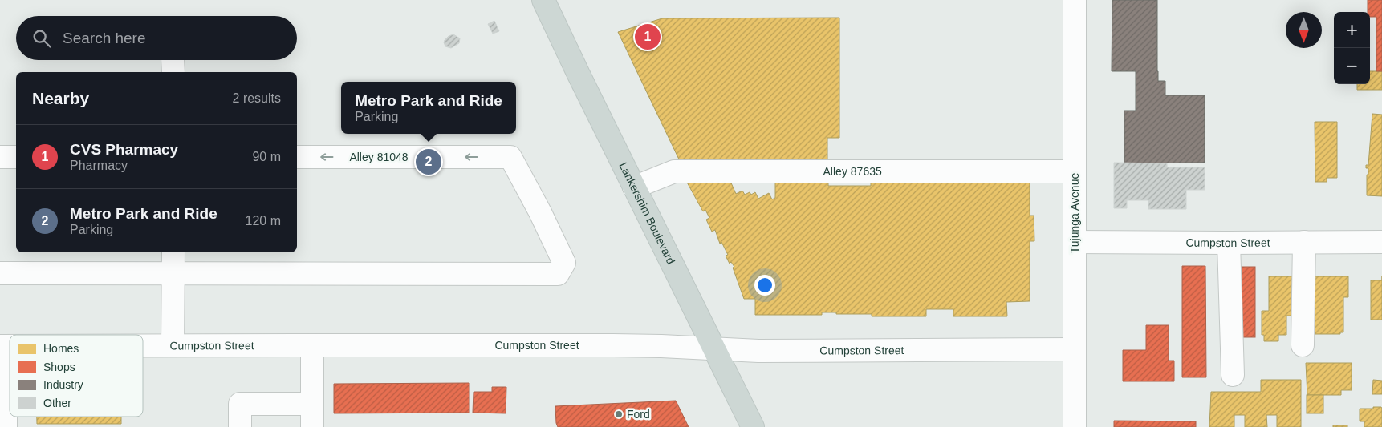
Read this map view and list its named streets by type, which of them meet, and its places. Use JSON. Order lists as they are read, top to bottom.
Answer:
{
  "streets": {
    "main road": ["Lankershim Boulevard"],
    "street": [
      "Alley 81048",
      "Alley 87635",
      "Tujunga Avenue",
      "Cumpston Street"
    ]
  },
  "crossings": [
    ["Alley 87635", "Tujunga Avenue"],
    ["Alley 87635", "Lankershim Boulevard"],
    ["Tujunga Avenue", "Cumpston Street"],
    ["Lankershim Boulevard", "Cumpston Street"]
  ],
  "places": ["Ford"],
  "legend": [
    "Homes",
    "Shops",
    "Industry",
    "Other"
  ],
  "north": "bottom",
  "page": {
    "map_buttons": ["+", "−"],
    "search": "Search here",
    "pins": ["1", "2"],
    "heading": ["Nearby", "2 results"],
    "popup": ["Metro Park and Ride", "Parking"],
    "list": [
      {
        "mark": "1",
        "name": "CVS Pharmacy",
        "note": "Pharmacy",
        "value": "90 m"
      },
      {
        "mark": "2",
        "name": "Metro Park and Ride",
        "note": "Parking",
        "value": "120 m"
      }
    ]
  }
}
